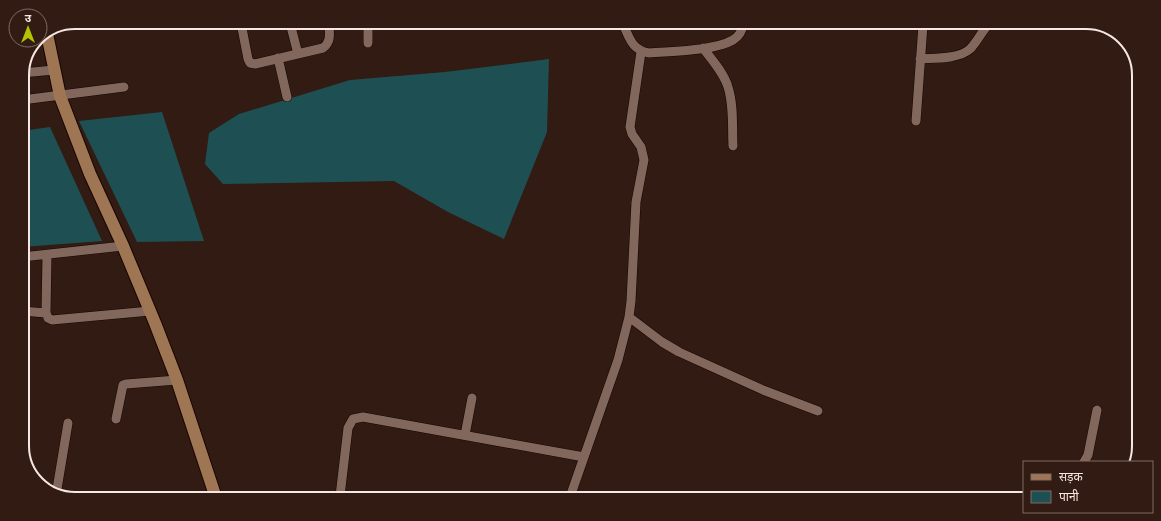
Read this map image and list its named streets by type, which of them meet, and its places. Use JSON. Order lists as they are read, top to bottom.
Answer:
{
  "legend": ["सड़क", "पानी"],
  "north": "top"
}
